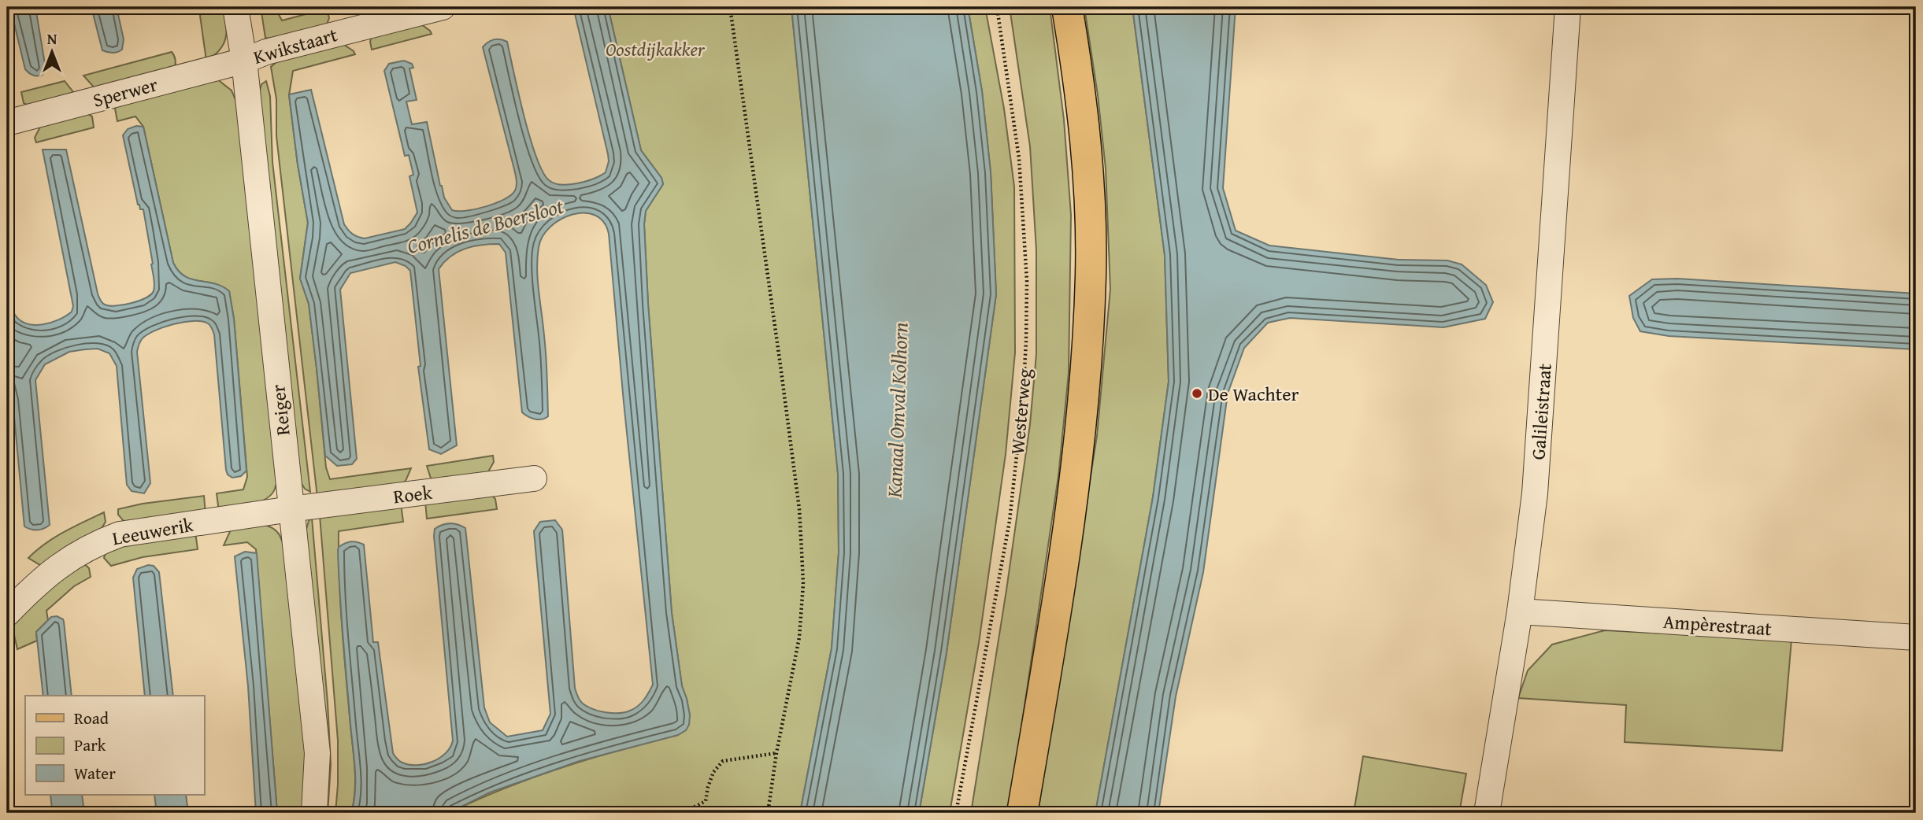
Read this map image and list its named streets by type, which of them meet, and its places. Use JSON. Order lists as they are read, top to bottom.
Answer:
{
  "streets": {
    "street": [
      "Kwikstaart",
      "Sperwer",
      "Reiger",
      "Galileistraat",
      "Roek",
      "Leeuwerik",
      "Ampèrestraat"
    ],
    "path": ["Westerweg"]
  },
  "crossings": [
    ["Kwikstaart", "Sperwer"],
    ["Kwikstaart", "Reiger"],
    ["Sperwer", "Reiger"],
    ["Reiger", "Roek"],
    ["Reiger", "Leeuwerik"],
    ["Galileistraat", "Ampèrestraat"],
    ["Roek", "Leeuwerik"]
  ],
  "water": ["Cornelis de Boersloot", "Kanaal Omval Kolhorn"],
  "parks": ["Oostdijkakker"],
  "places": ["De Wachter"],
  "legend": ["Road", "Park", "Water"],
  "north": "top"
}
